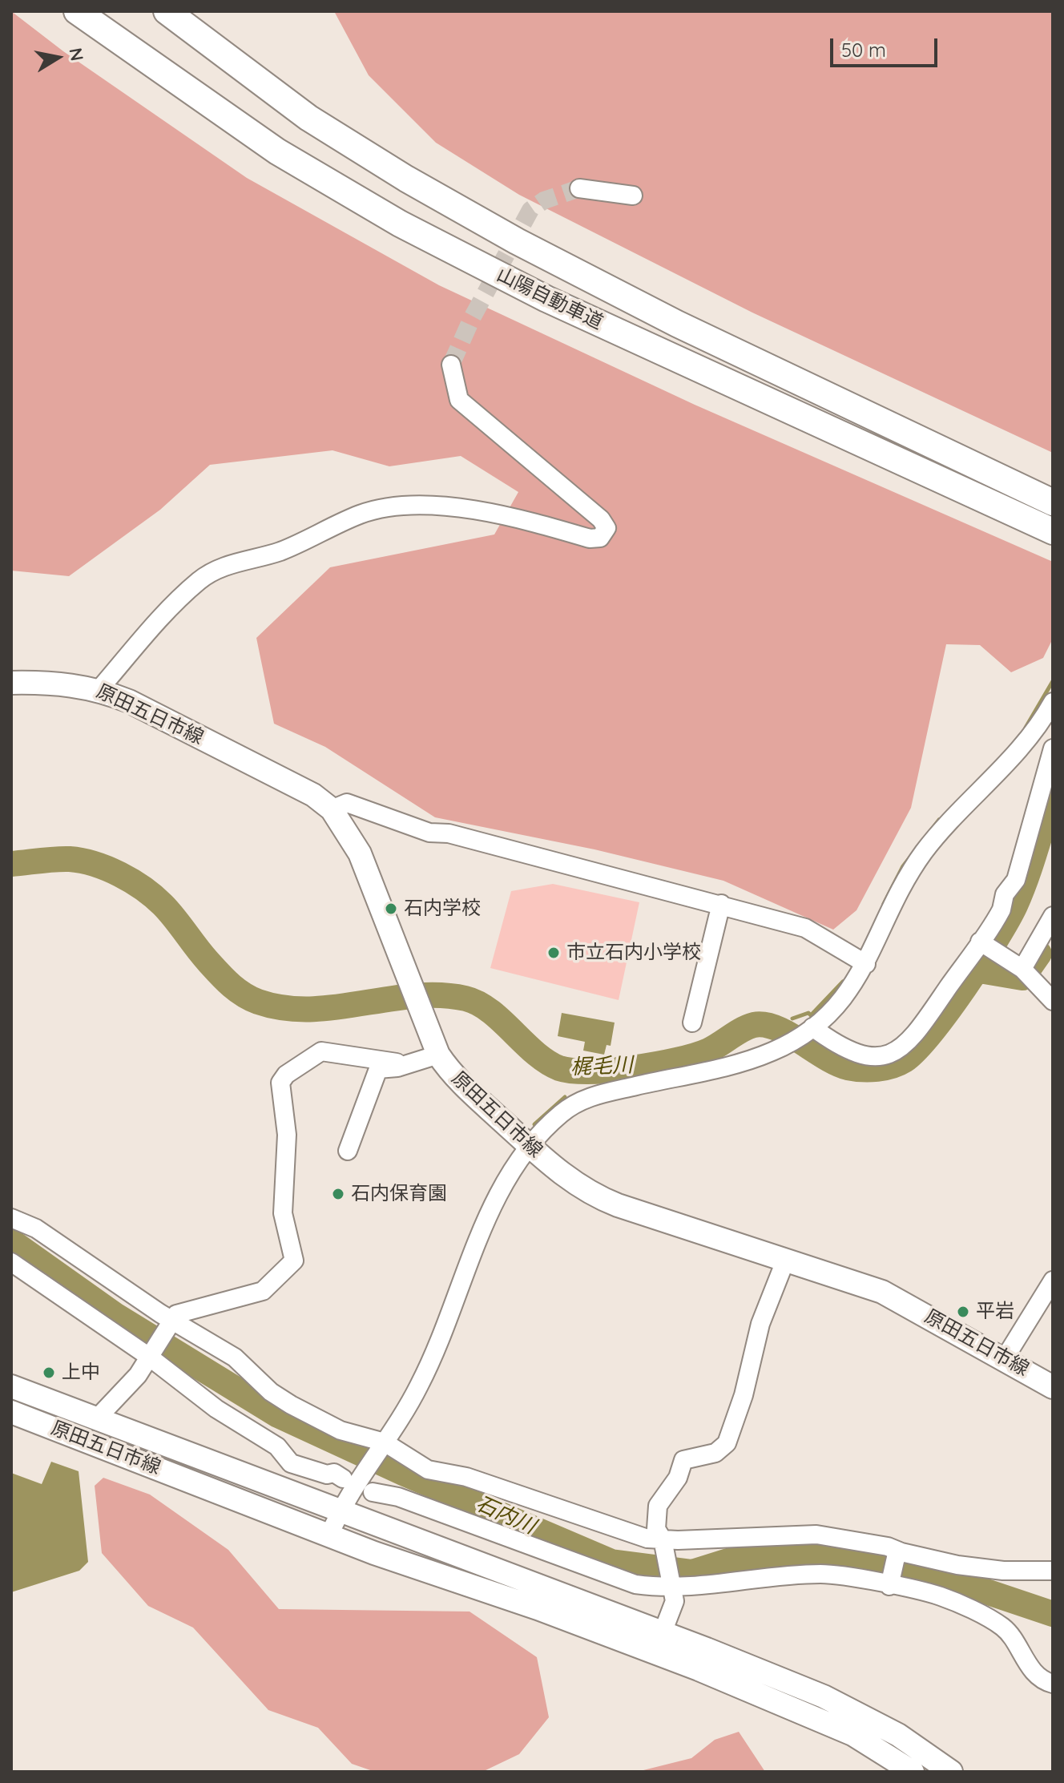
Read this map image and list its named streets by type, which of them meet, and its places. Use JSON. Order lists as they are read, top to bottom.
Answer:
{
  "streets": {
    "highway": ["山陽自動車道"],
    "main road": ["原田五日市線"]
  },
  "water": ["梶毛川", "石内川"],
  "places": [
    "石内学校",
    "市立石内小学校",
    "石内保育園",
    "平岩",
    "上中"
  ],
  "scale_bar": "50 m",
  "north": "right"
}
